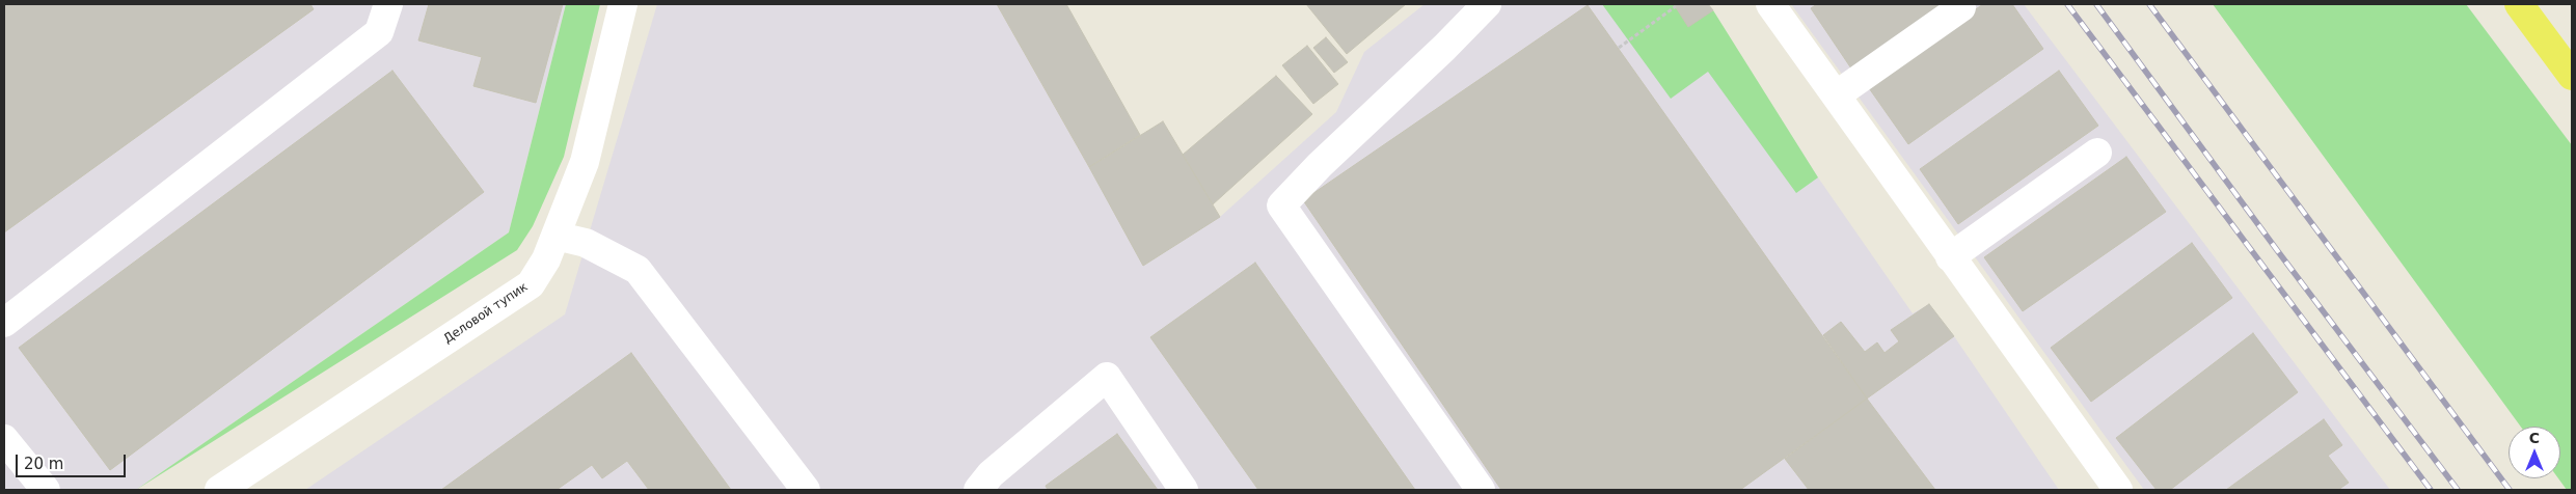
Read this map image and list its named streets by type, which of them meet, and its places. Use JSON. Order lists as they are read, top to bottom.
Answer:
{
  "streets": {
    "street": ["Деловой тупик"]
  },
  "scale_bar": "20 m",
  "north": "top"
}
